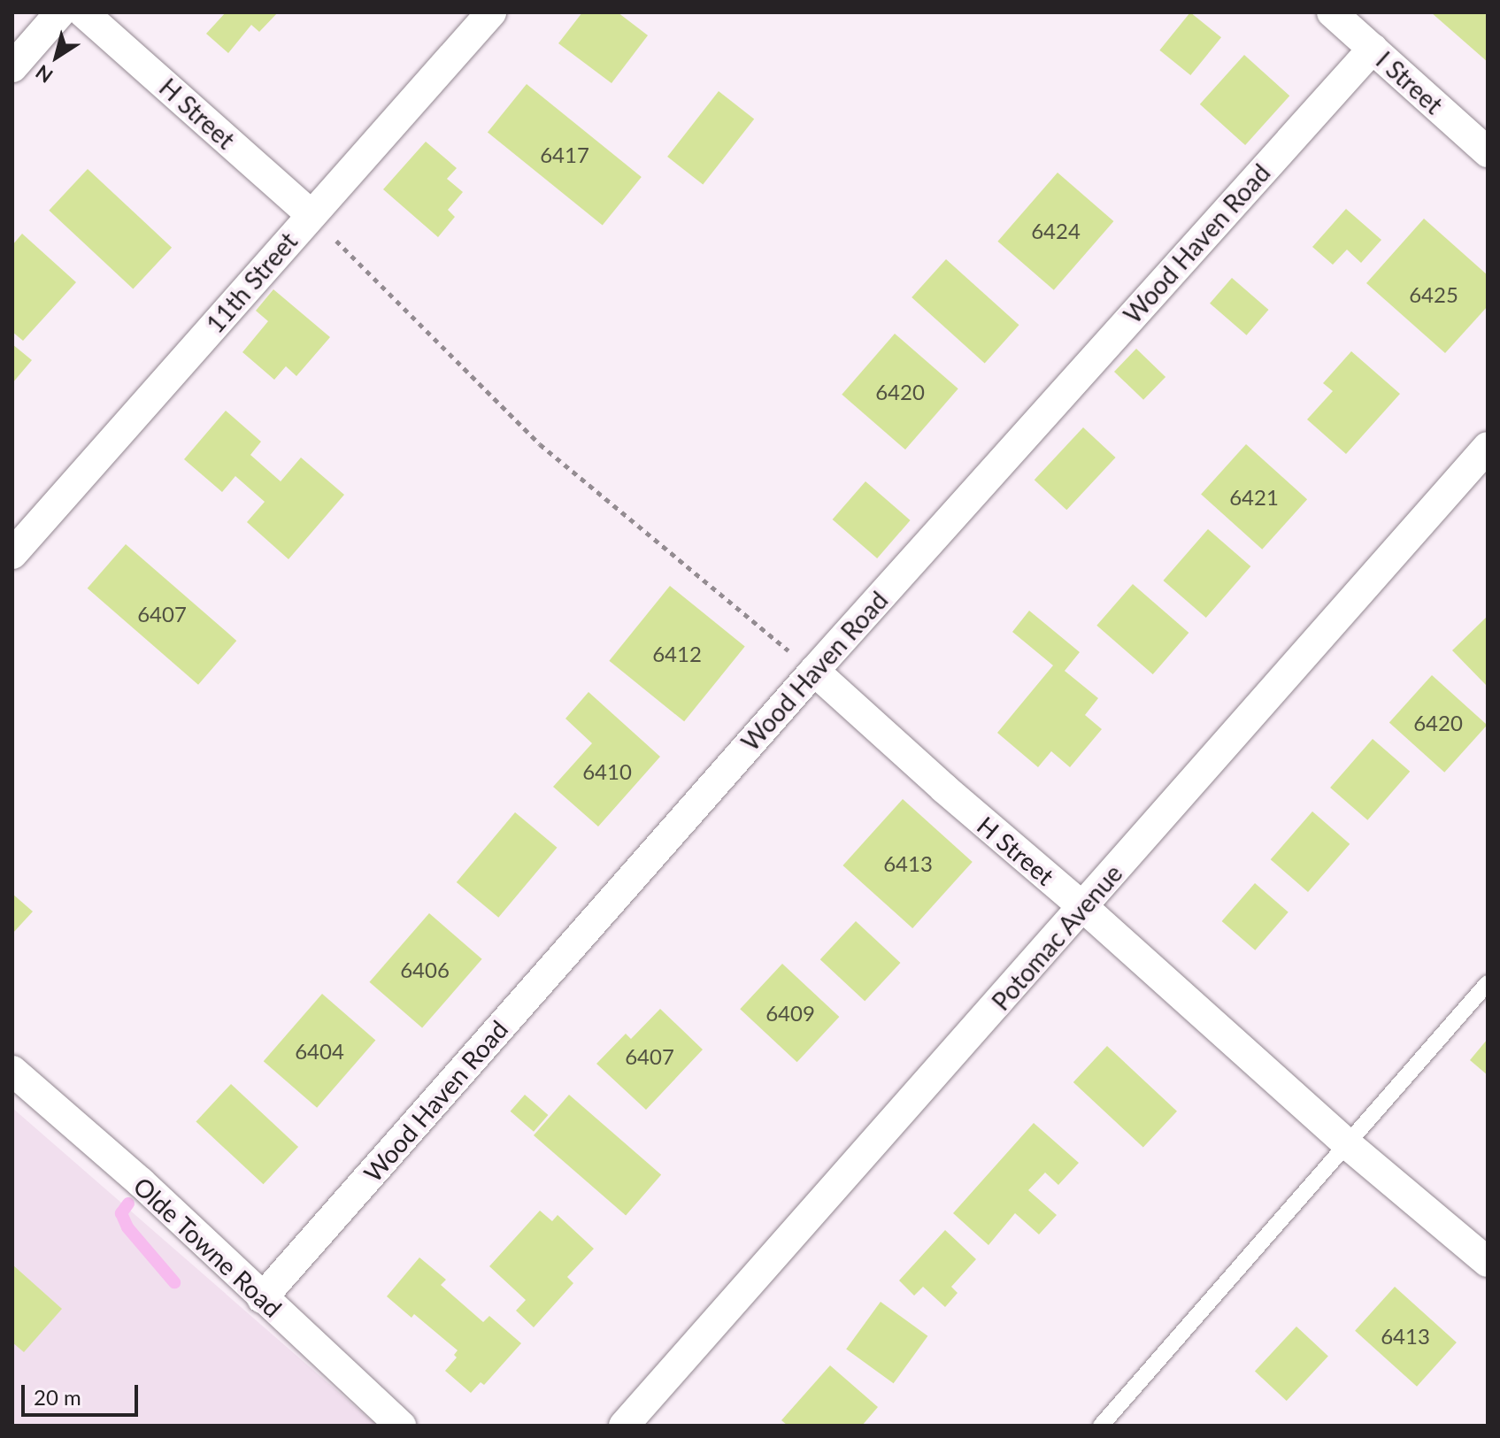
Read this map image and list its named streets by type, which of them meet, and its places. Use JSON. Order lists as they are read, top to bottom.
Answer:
{
  "streets": {
    "street": [
      "I Street",
      "H Street",
      "Wood Haven Road",
      "11th Street",
      "Potomac Avenue",
      "Olde Towne Road"
    ]
  },
  "crossings": [
    ["I Street", "Wood Haven Road"],
    ["H Street", "Wood Haven Road"],
    ["H Street", "11th Street"],
    ["H Street", "Potomac Avenue"],
    ["Wood Haven Road", "Olde Towne Road"]
  ],
  "house_numbers": [
    "6417",
    "6424",
    "6425",
    "6420",
    "6421",
    "6407",
    "6412",
    "6420",
    "6410",
    "6413",
    "6406",
    "6409",
    "6404",
    "6407",
    "6413"
  ],
  "scale_bar": "20 m",
  "north": "bottom left"
}
